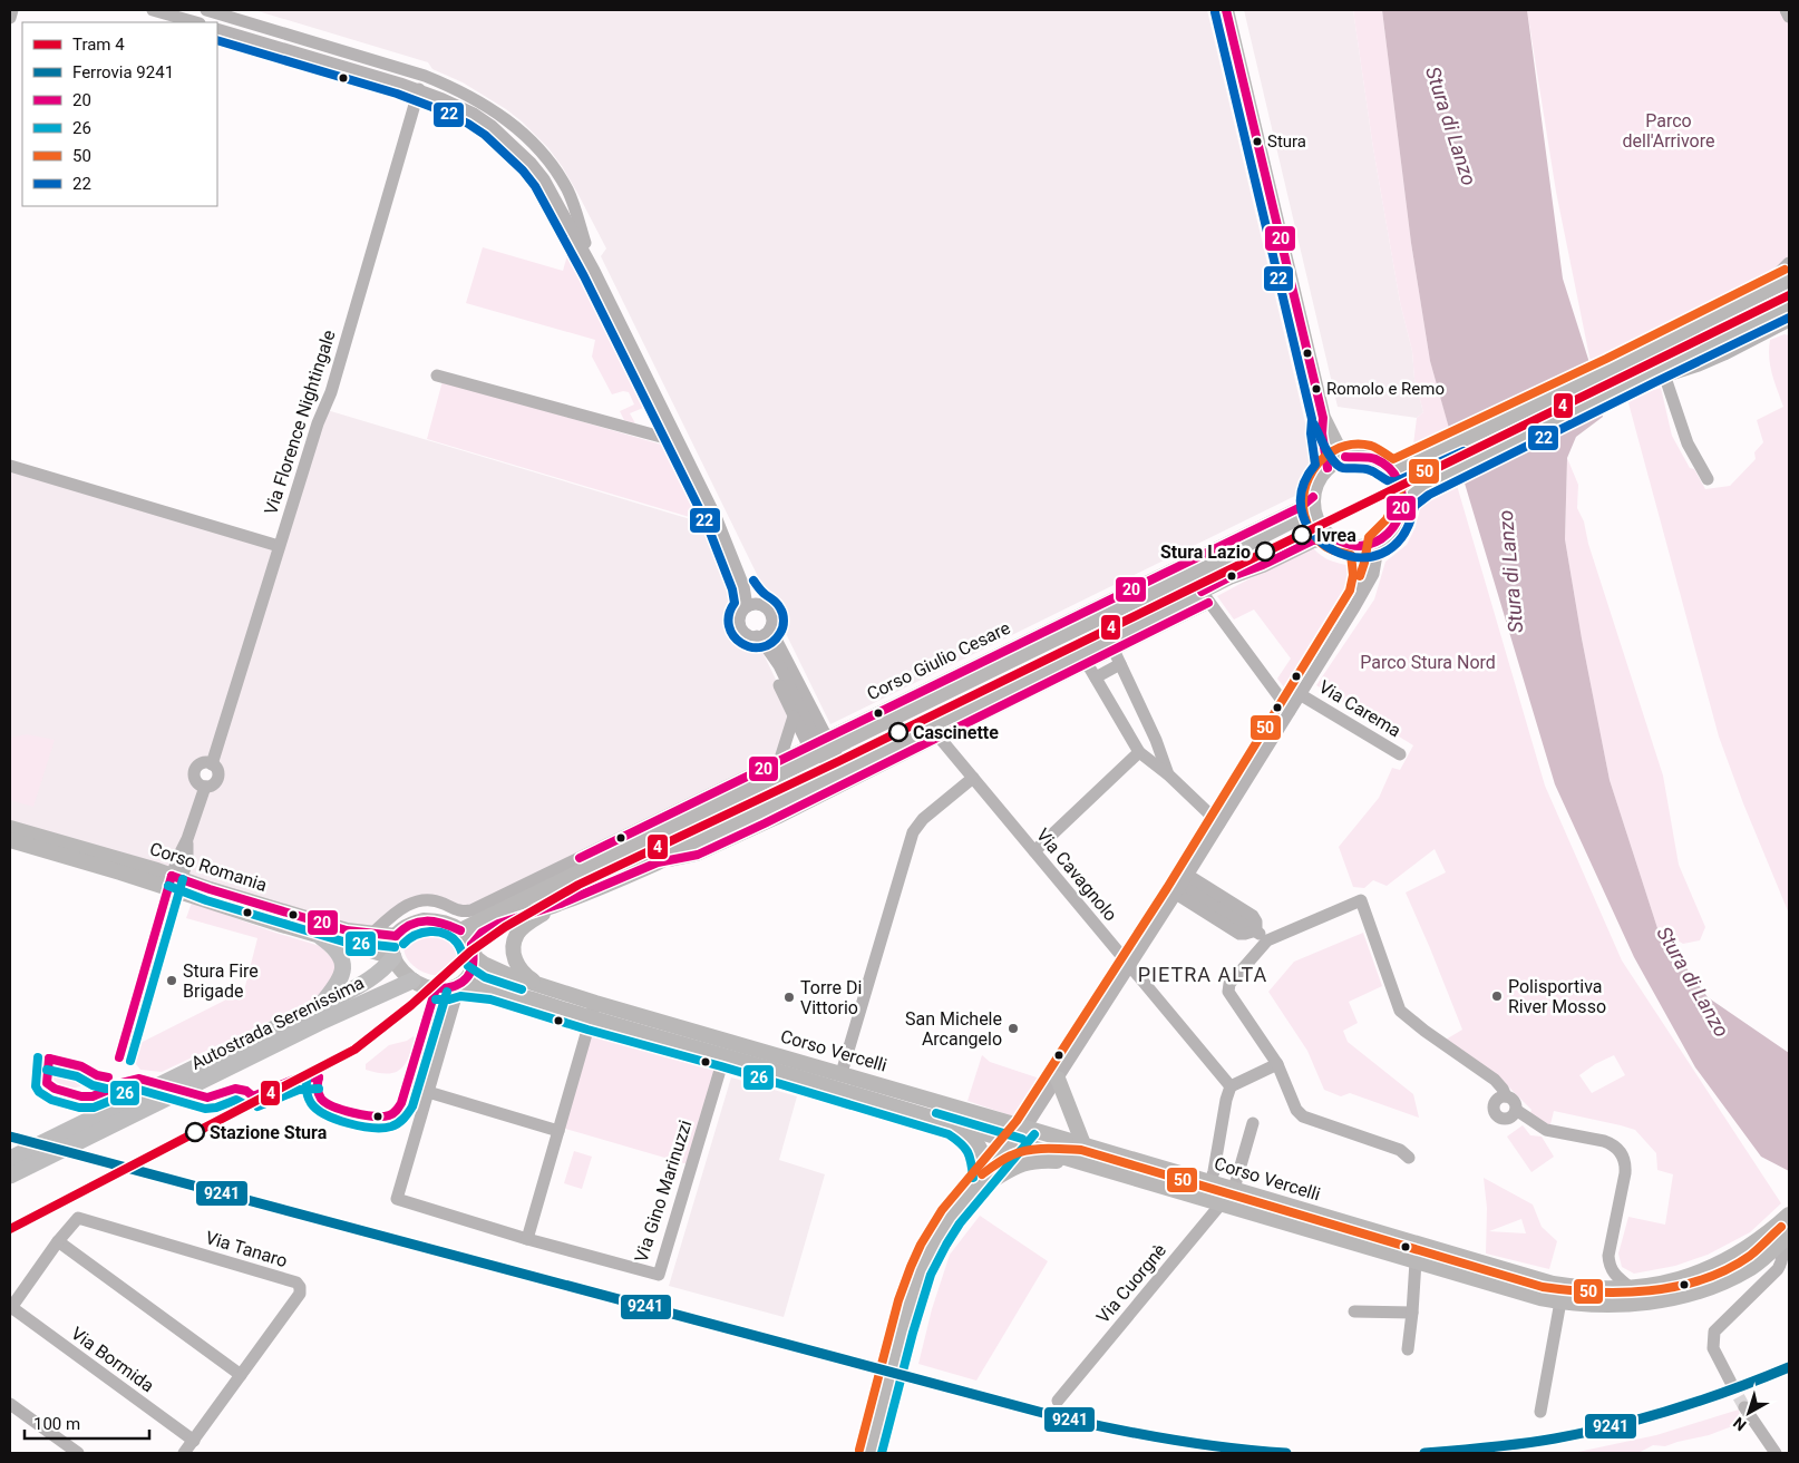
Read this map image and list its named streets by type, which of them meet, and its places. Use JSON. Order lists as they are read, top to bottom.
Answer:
{
  "streets": {
    "highway": ["Autostrada Serenissima"],
    "main road": ["Corso Giulio Cesare", "Corso Romania", "Corso Vercelli"],
    "street": [
      "Via Florence Nightingale",
      "Via Carema",
      "Via Cavagnolo",
      "Via Gino Marinuzzi",
      "Via Tanaro",
      "Via Cuorgnè",
      "Via Bormida"
    ]
  },
  "crossings": [
    ["Corso Giulio Cesare", "Corso Romania"],
    ["Corso Giulio Cesare", "Autostrada Serenissima"],
    ["Corso Giulio Cesare", "Corso Vercelli"],
    ["Corso Romania", "Autostrada Serenissima"],
    ["Corso Romania", "Corso Vercelli"],
    ["Autostrada Serenissima", "Corso Vercelli"],
    ["Corso Vercelli", "Via Gino Marinuzzi"],
    ["Corso Vercelli", "Via Cuorgnè"],
    ["Via Tanaro", "Via Bormida"]
  ],
  "districts": ["PIETRA ALTA"],
  "water": ["Stura di Lanzo"],
  "parks": ["Parco dell'Arrivore", "Parco Stura Nord"],
  "places": [
    "Stura",
    "Romolo e Remo",
    "Ivrea",
    "Stura Lazio",
    "Cascinette",
    "Stura Fire Brigade",
    "Polisportiva River Mosso",
    "Torre Di Vittorio",
    "San Michele Arcangelo",
    "Stazione Stura"
  ],
  "lines": [
    "transit line 20",
    "transit line 22",
    "transit line 50",
    "tram line 4",
    "transit line 26",
    "rail line 9241"
  ],
  "legend": [
    "Tram 4",
    "Ferrovia 9241",
    "20",
    "26",
    "50",
    "22"
  ],
  "scale_bar": "100 m",
  "north": "bottom left"
}
